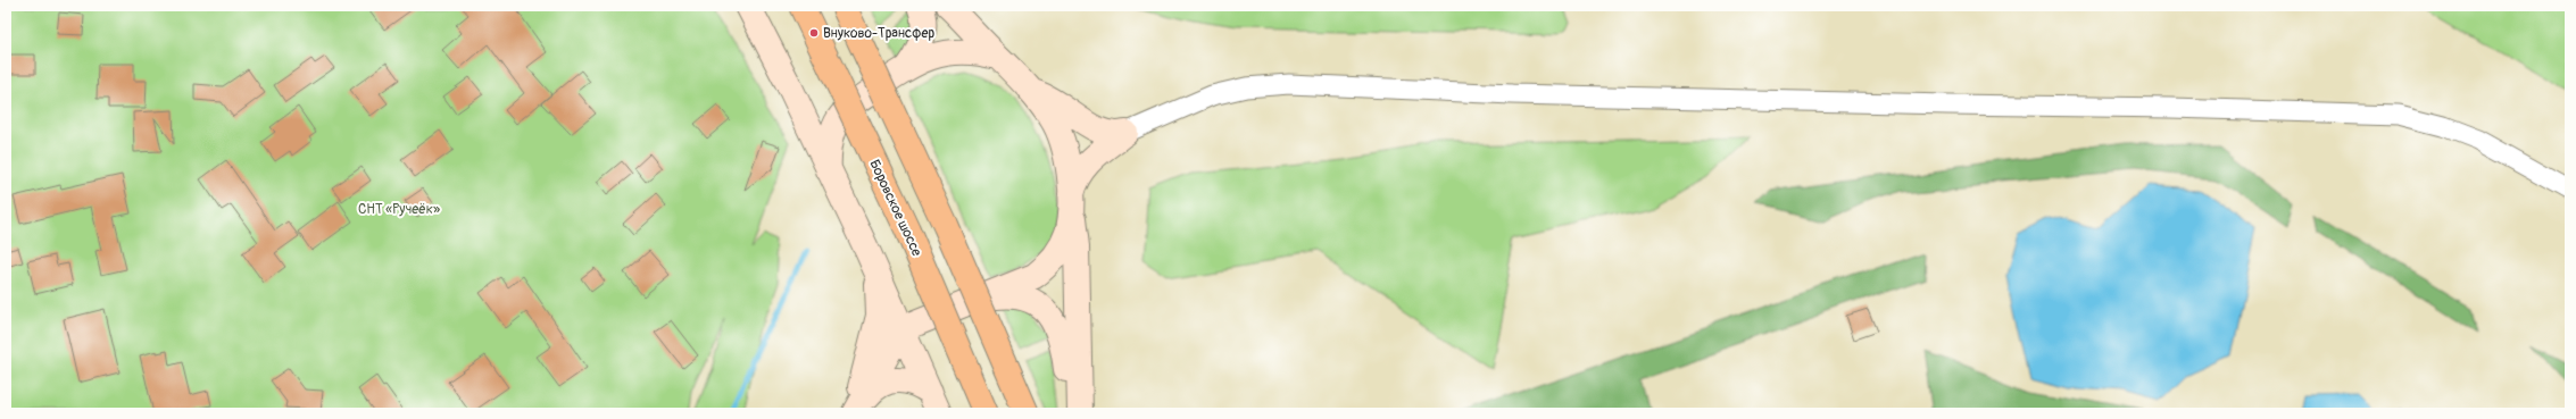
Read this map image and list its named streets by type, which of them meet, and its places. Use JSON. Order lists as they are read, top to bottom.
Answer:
{
  "streets": {
    "main road": ["Боровское шоссе"]
  },
  "parks": ["СНТ «Ручеёк»"],
  "places": ["Внуково-Трансфер"]
}
